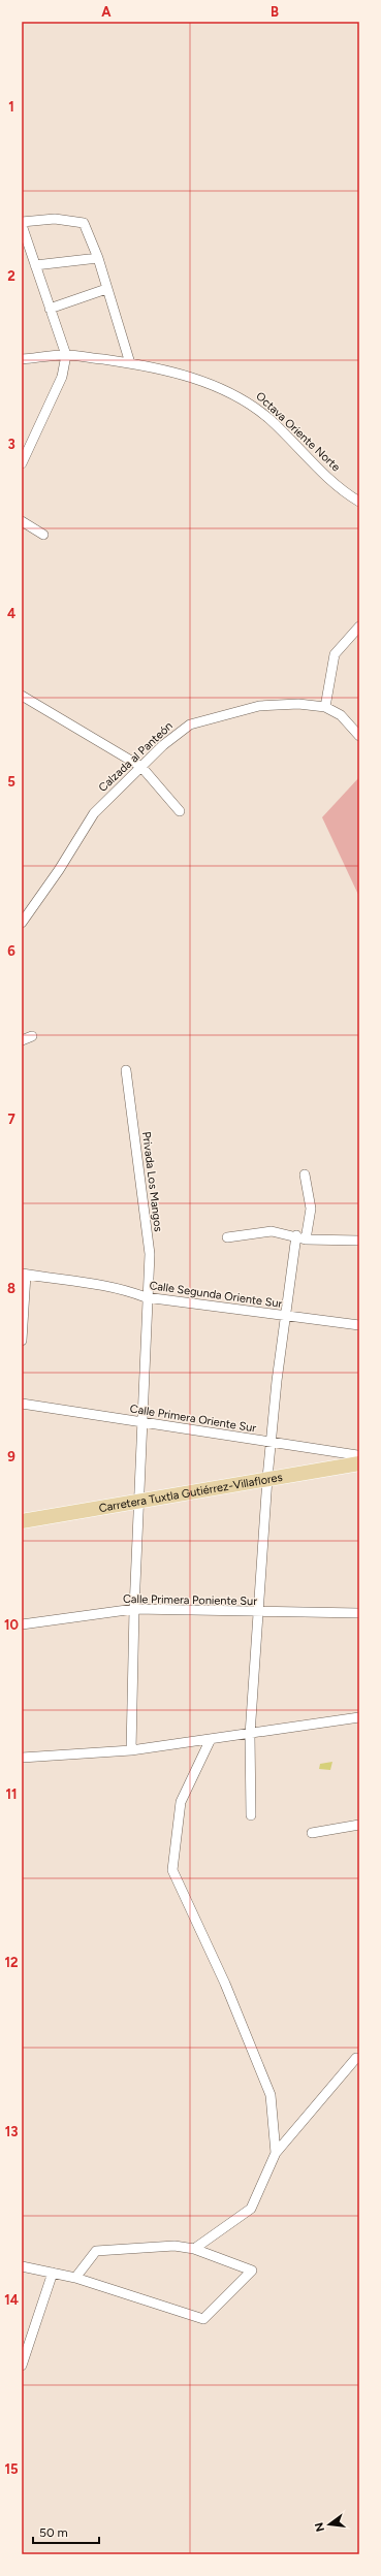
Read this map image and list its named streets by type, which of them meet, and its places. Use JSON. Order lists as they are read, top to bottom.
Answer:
{
  "streets": {
    "main road": ["Carretera Tuxtla Gutiérrez-Villaflores"],
    "street": [
      "Octava Oriente Norte",
      "Calzada al Panteón",
      "Privada Los Mangos",
      "Calle Segunda Oriente Sur",
      "Calle Primera Oriente Sur",
      "Calle Primera Poniente Sur"
    ]
  },
  "crossings": [
    ["Privada Los Mangos", "Calle Segunda Oriente Sur"],
    ["Privada Los Mangos", "Calle Primera Oriente Sur"],
    ["Privada Los Mangos", "Carretera Tuxtla Gutiérrez-Villaflores"],
    ["Privada Los Mangos", "Calle Primera Poniente Sur"],
    ["Calle Primera Oriente Sur", "Carretera Tuxtla Gutiérrez-Villaflores"]
  ],
  "scale_bar": "50 m",
  "north": "left",
  "grid": {
    "columns": ["A", "B"],
    "rows": [
      "1",
      "2",
      "3",
      "4",
      "5",
      "6",
      "7",
      "8",
      "9",
      "10",
      "11",
      "12",
      "13",
      "14",
      "15"
    ]
  }
}
